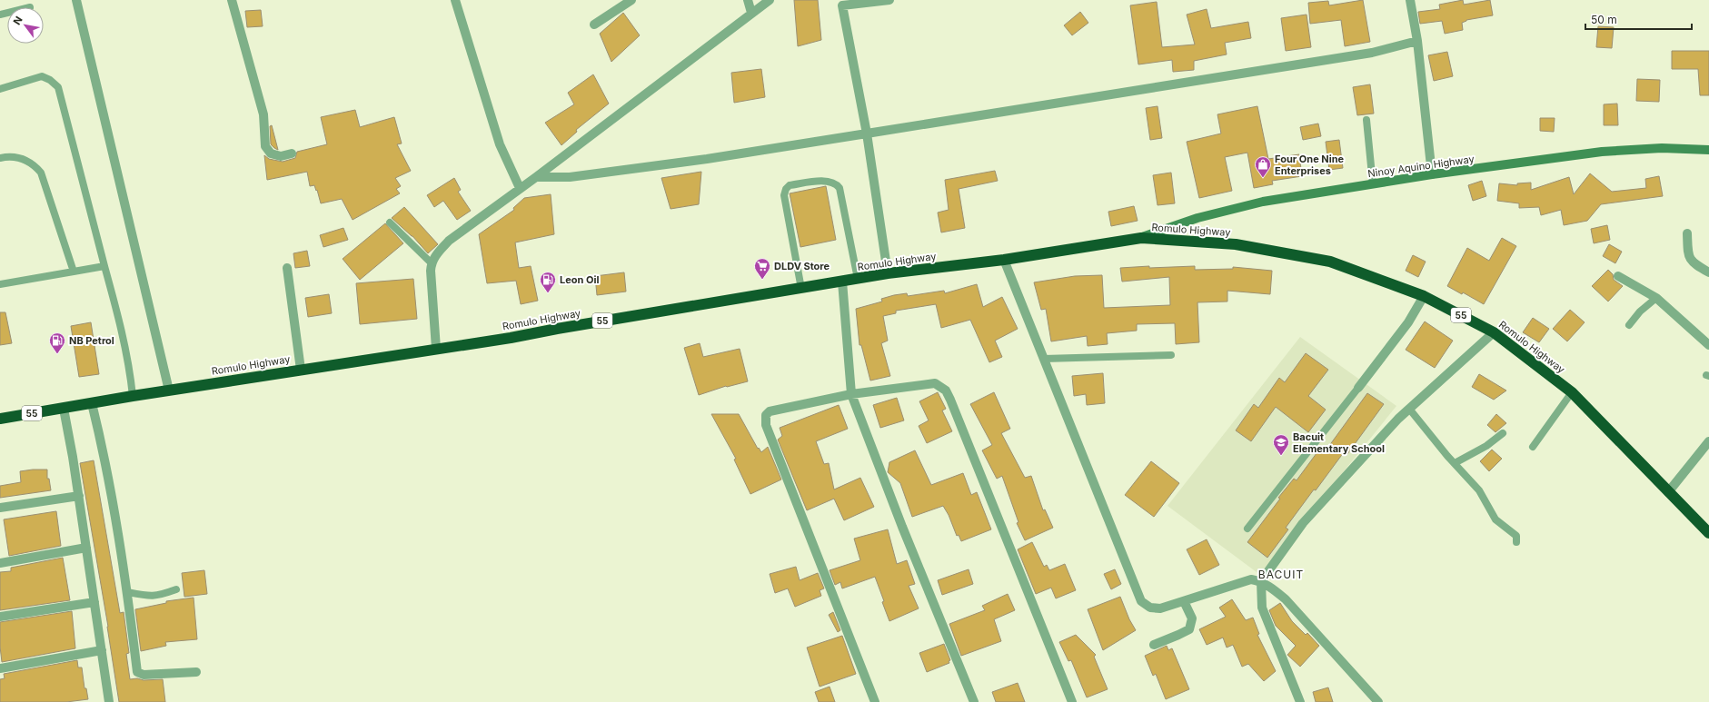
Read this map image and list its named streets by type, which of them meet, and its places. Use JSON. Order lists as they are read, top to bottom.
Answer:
{
  "streets": {
    "highway": ["Romulo Highway", "55"],
    "main road": ["Ninoy Aquino Highway"]
  },
  "crossings": [
    ["Ninoy Aquino Highway", "Romulo Highway"]
  ],
  "districts": ["BACUIT"],
  "places": {
    "shop": ["Four One Nine Enterprises"],
    "supermarket": ["DLDV Store"],
    "fuel station": ["Leon Oil", "NB Petrol"],
    "school or university": ["Bacuit Elementary School"]
  },
  "scale_bar": "50 m",
  "north": "top left"
}
